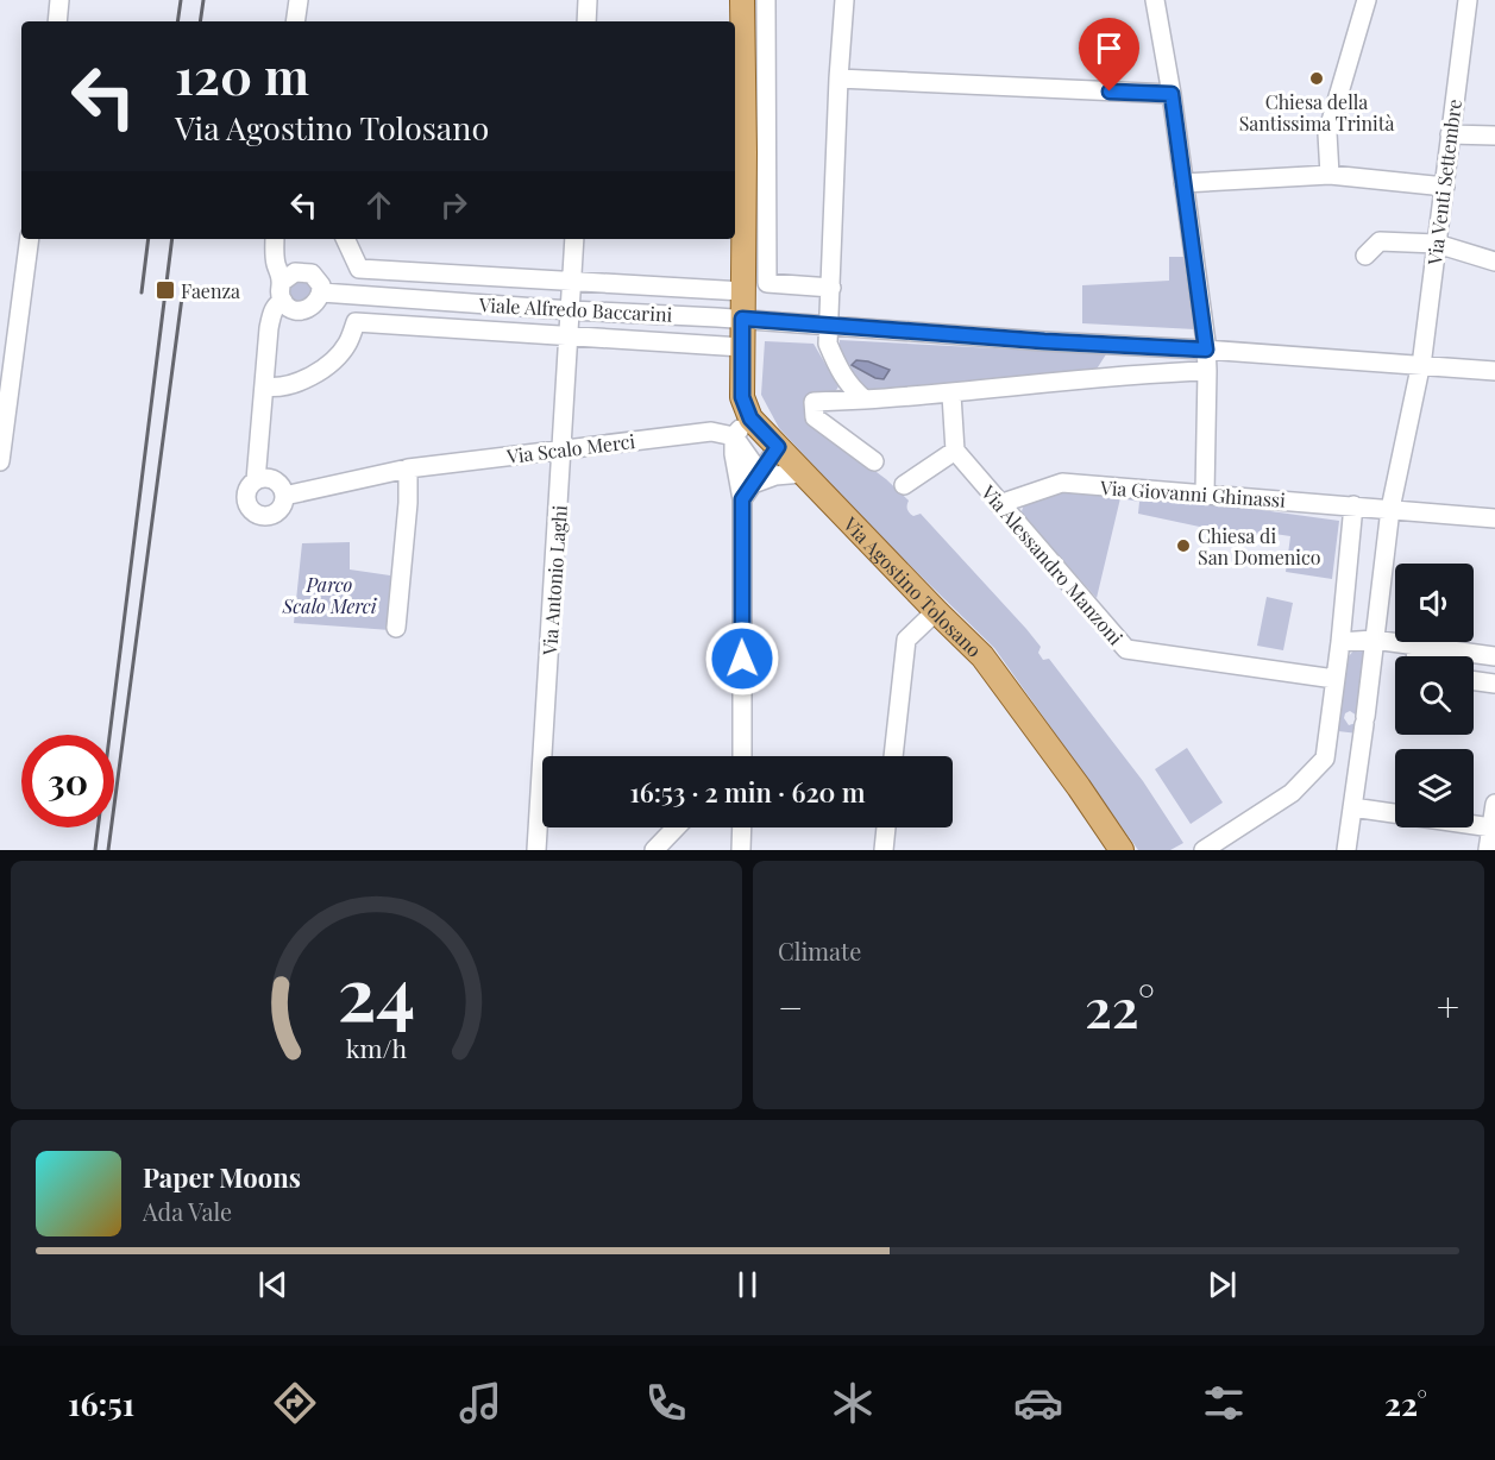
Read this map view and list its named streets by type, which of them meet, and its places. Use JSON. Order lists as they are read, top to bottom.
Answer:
{
  "streets": {
    "main road": ["Via Agostino Tolosano"],
    "street": [
      "Via Venti Settembre",
      "Viale Alfredo Baccarini",
      "Via Scalo Merci",
      "Via Giovanni Ghinassi",
      "Via Alessandro Manzoni",
      "Via Antonio Laghi"
    ]
  },
  "crossings": [
    ["Via Venti Settembre", "Viale Alfredo Baccarini"],
    ["Via Venti Settembre", "Via Giovanni Ghinassi"],
    ["Viale Alfredo Baccarini", "Via Antonio Laghi"],
    ["Via Scalo Merci", "Via Antonio Laghi"],
    ["Via Giovanni Ghinassi", "Via Alessandro Manzoni"]
  ],
  "parks": ["Parco Scalo Merci"],
  "places": {
    "other": ["Chiesa della Santissima Trinità", "Chiesa di San Domenico"],
    "transit": ["Faenza"]
  },
  "page": {
    "turn": ["120 m", "Via Agostino Tolosano"],
    "limit": "30",
    "trip": "16:53 · 2 min · 620 m",
    "tile": "Climate",
    "heat": ["−", "22°", "+"],
    "song": ["Paper Moons", "Ada Vale"],
    "tabs": ["16:51", "22°"],
    "gauge": ["24", "km/h"]
  }
}
